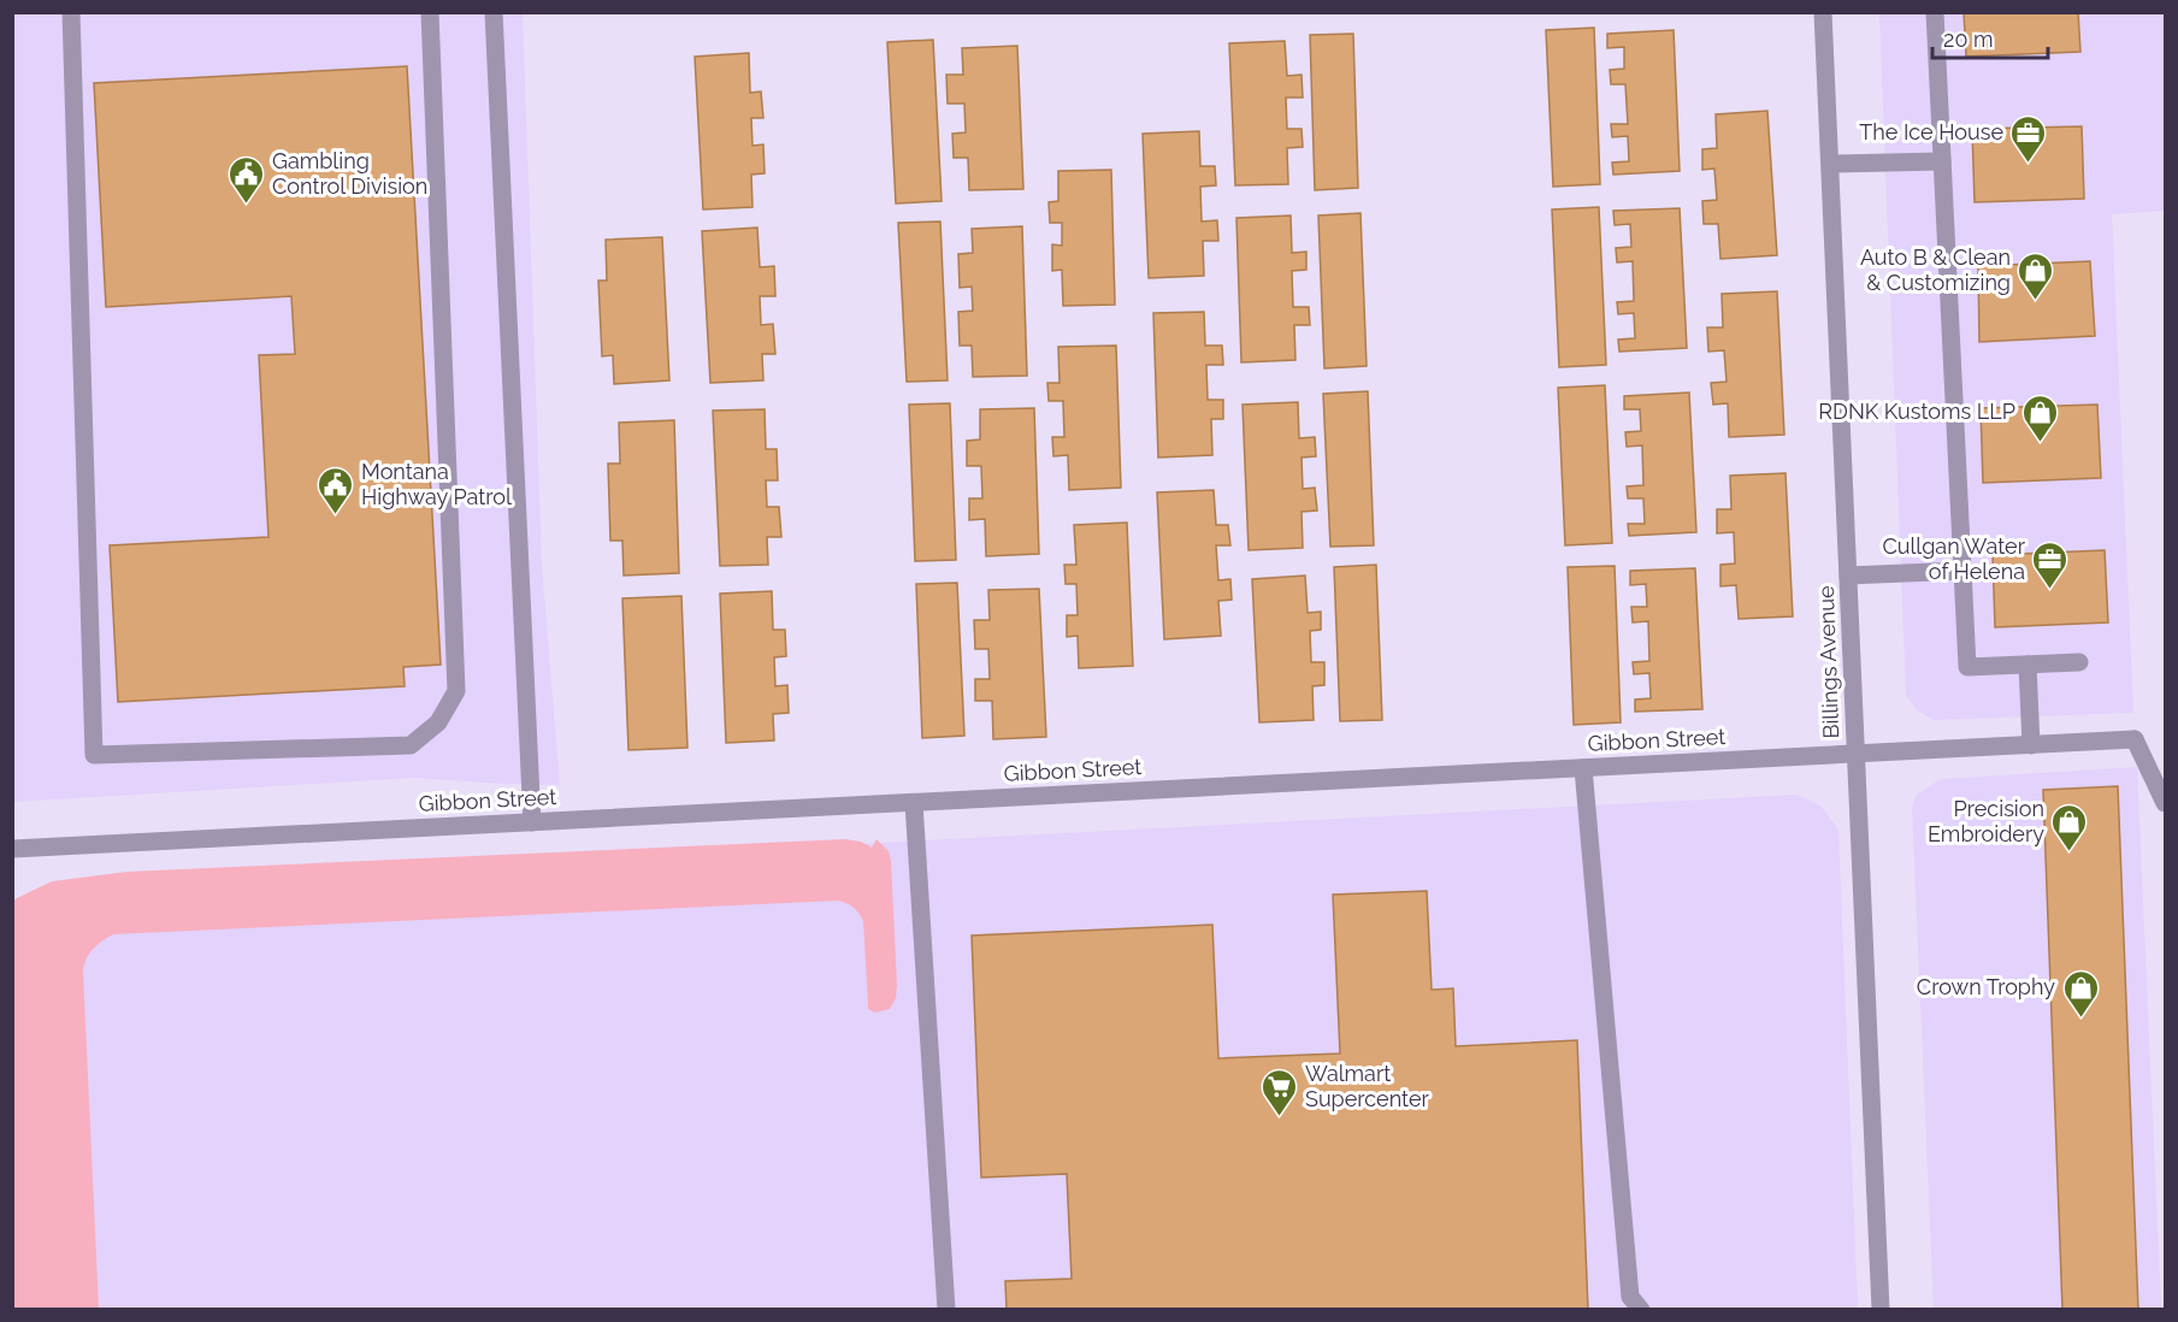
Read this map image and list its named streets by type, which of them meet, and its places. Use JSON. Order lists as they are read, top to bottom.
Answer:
{
  "streets": {
    "street": ["Billings Avenue", "Gibbon Street"]
  },
  "crossings": [
    ["Billings Avenue", "Gibbon Street"]
  ],
  "places": {
    "office": ["The Ice House", "Cullgan Water of Helena"],
    "public building": ["Gambling Control Division", "Montana Highway Patrol"],
    "shop": [
      "Auto B & Clean & Customizing",
      "RDNK Kustoms LLP",
      "Precision Embroidery",
      "Crown Trophy"
    ],
    "supermarket": ["Walmart Supercenter"]
  },
  "scale_bar": "20 m"
}
